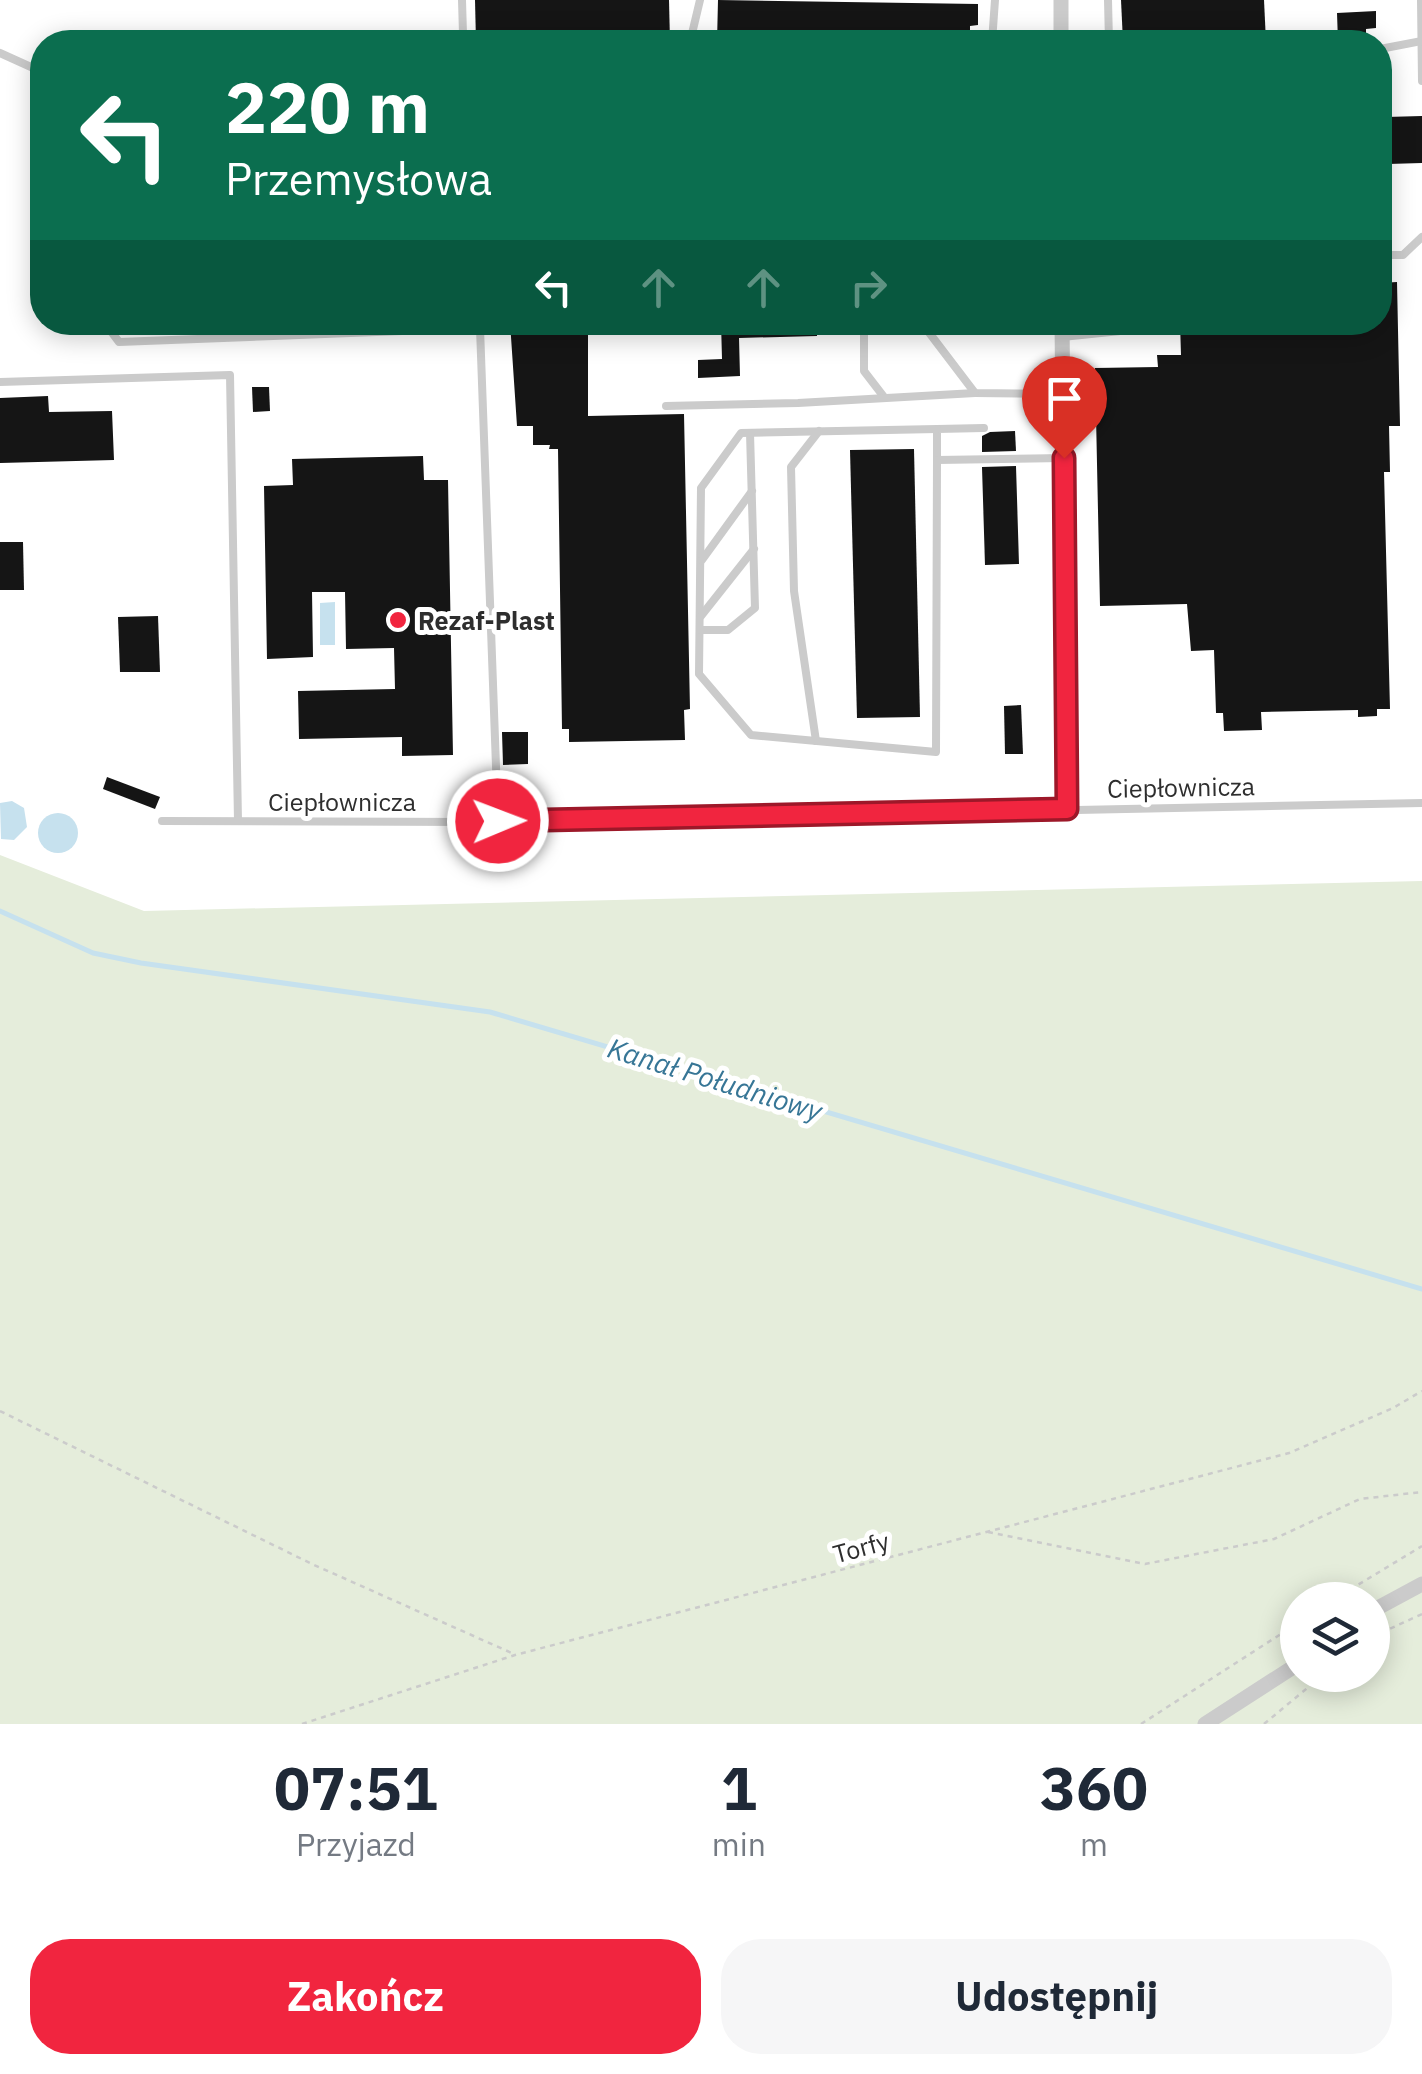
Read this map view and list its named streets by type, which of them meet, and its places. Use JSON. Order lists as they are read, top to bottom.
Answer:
{
  "streets": {
    "lane": ["Ciepłownicza"],
    "path": ["Torfy"]
  },
  "water": ["Kanał Południowy"],
  "places": ["Rezaf-Plast"],
  "page": {
    "turn": ["220 m", "Przemysłowa"],
    "eta": [
      "07:51",
      "Przyjazd",
      "1",
      "min",
      "360",
      "m"
    ],
    "buttons": ["Zakończ", "Udostępnij"]
  }
}
